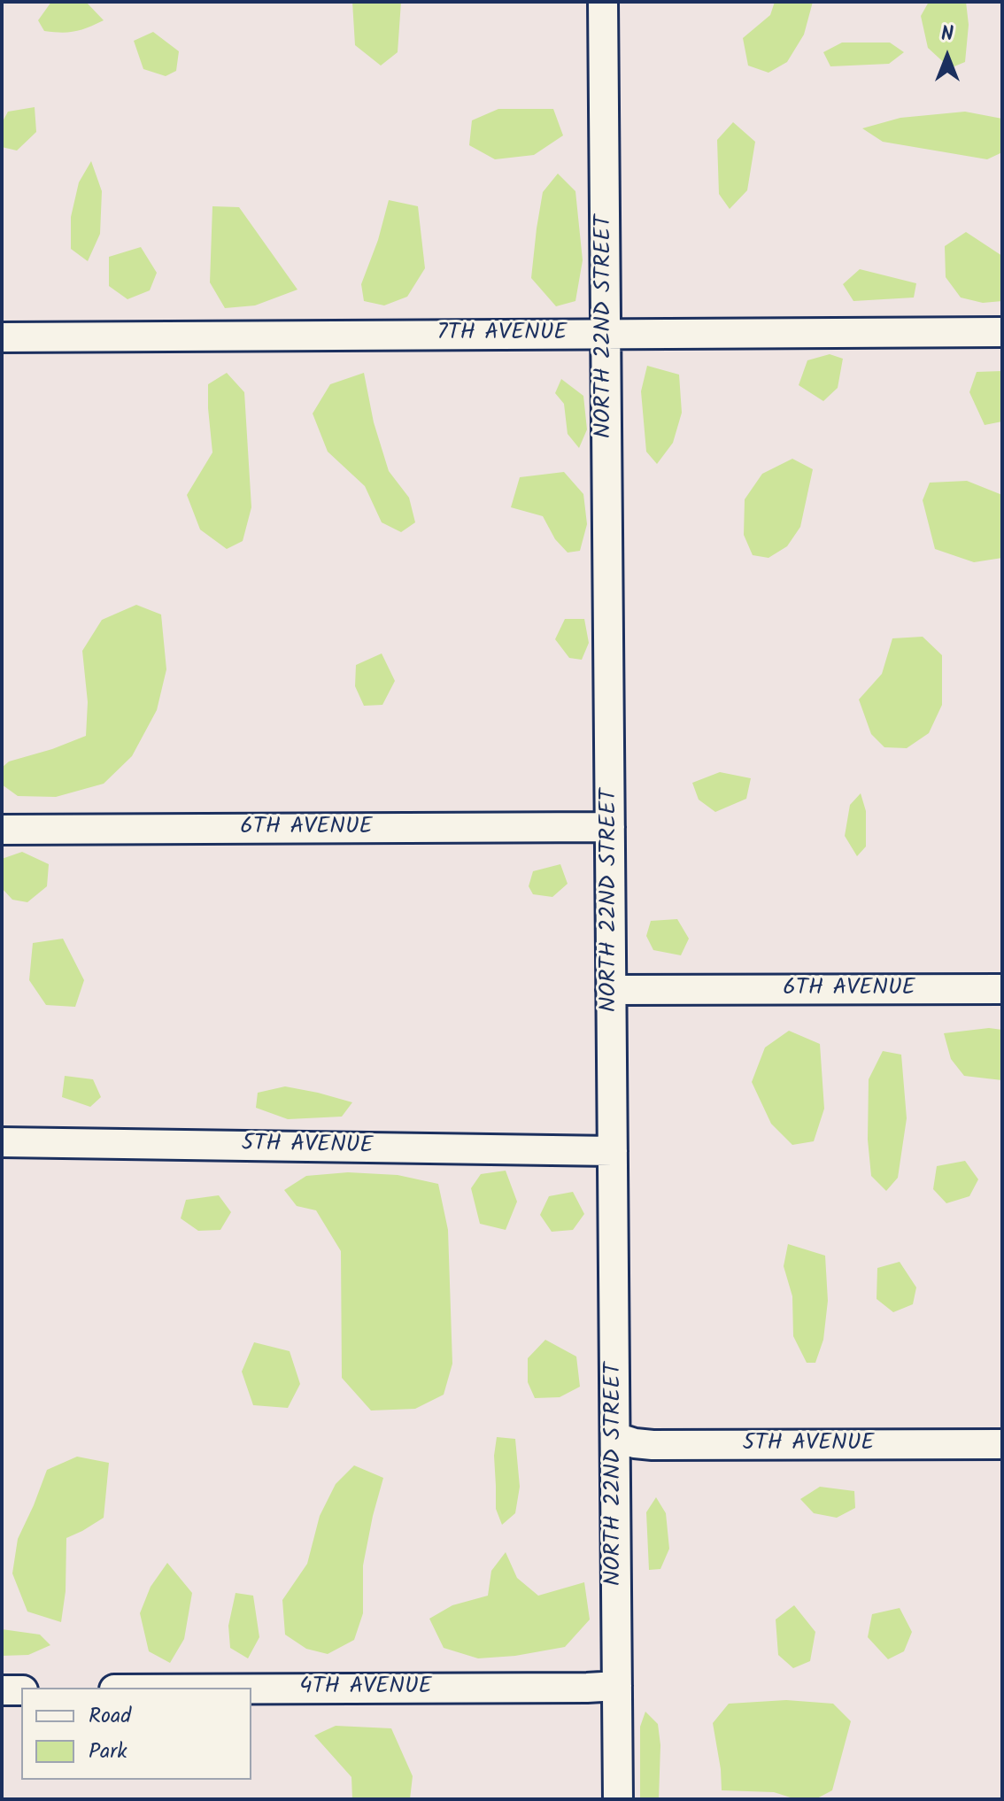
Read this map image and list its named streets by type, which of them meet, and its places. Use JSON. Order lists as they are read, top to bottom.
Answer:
{
  "streets": {
    "street": [
      "NORTH 22ND STREET",
      "7TH AVENUE",
      "6TH AVENUE",
      "5TH AVENUE",
      "4TH AVENUE"
    ]
  },
  "crossings": [
    ["NORTH 22ND STREET", "7TH AVENUE"],
    ["NORTH 22ND STREET", "6TH AVENUE"],
    ["NORTH 22ND STREET", "5TH AVENUE"],
    ["NORTH 22ND STREET", "4TH AVENUE"]
  ],
  "legend": ["Road", "Park"],
  "north": "top"
}
